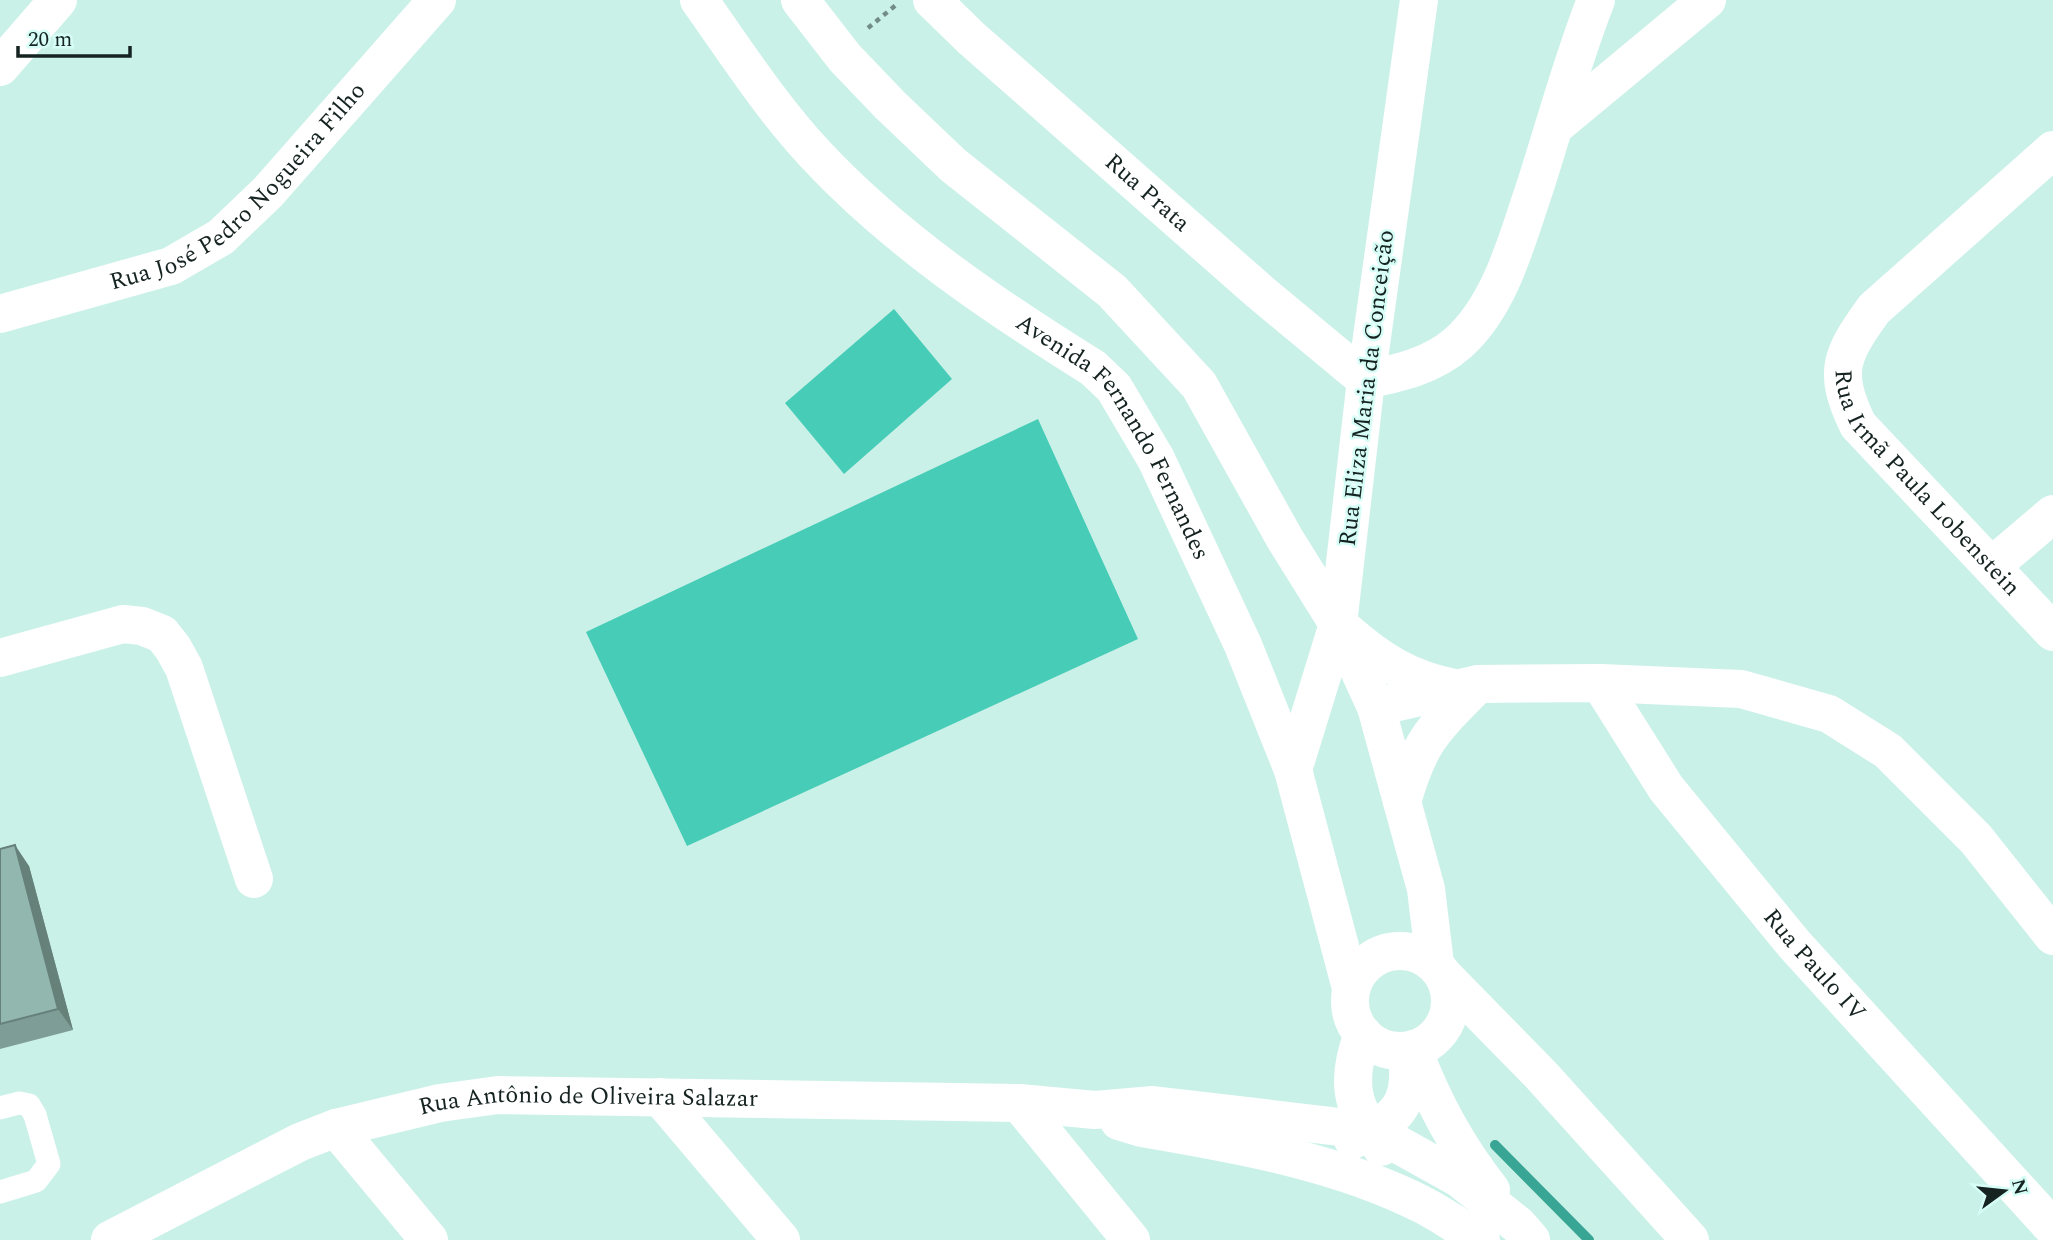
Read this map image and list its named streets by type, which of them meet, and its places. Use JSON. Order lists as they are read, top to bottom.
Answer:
{
  "streets": {
    "street": [
      "Rua José Pedro Nogueira Filho",
      "Rua Prata",
      "Rua Eliza Maria da Conceição",
      "Avenida Fernando Fernandes",
      "Rua Irmã Paula Lobenstein",
      "Rua Paulo IV",
      "Rua Antônio de Oliveira Salazar"
    ]
  },
  "crossings": [
    ["Rua Prata", "Rua Eliza Maria da Conceição"],
    ["Rua Eliza Maria da Conceição", "Avenida Fernando Fernandes"]
  ],
  "scale_bar": "20 m",
  "north": "right"
}
